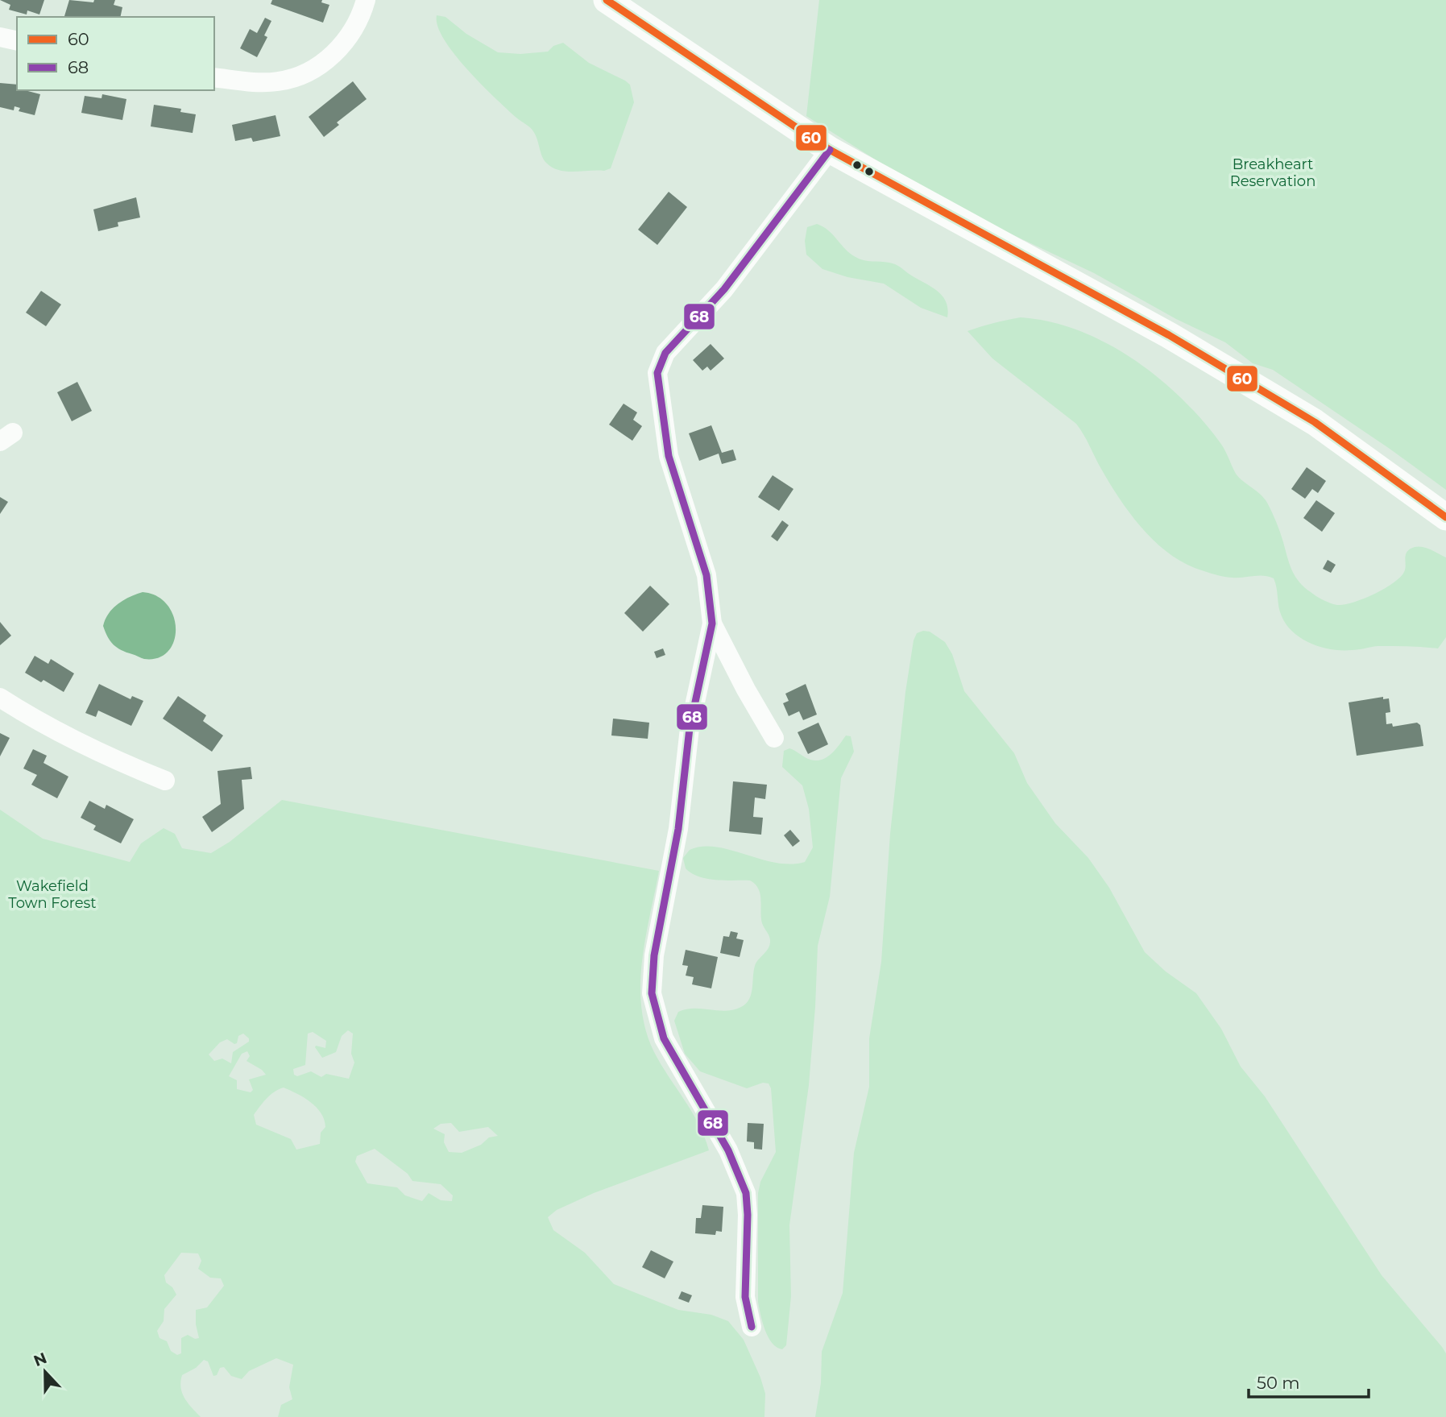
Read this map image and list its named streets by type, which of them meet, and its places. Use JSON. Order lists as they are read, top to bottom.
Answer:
{
  "parks": ["Breakheart Reservation", "Wakefield Town Forest"],
  "lines": ["transit line 60", "transit line 68"],
  "legend": ["60", "68"],
  "scale_bar": "50 m",
  "north": "top"
}
